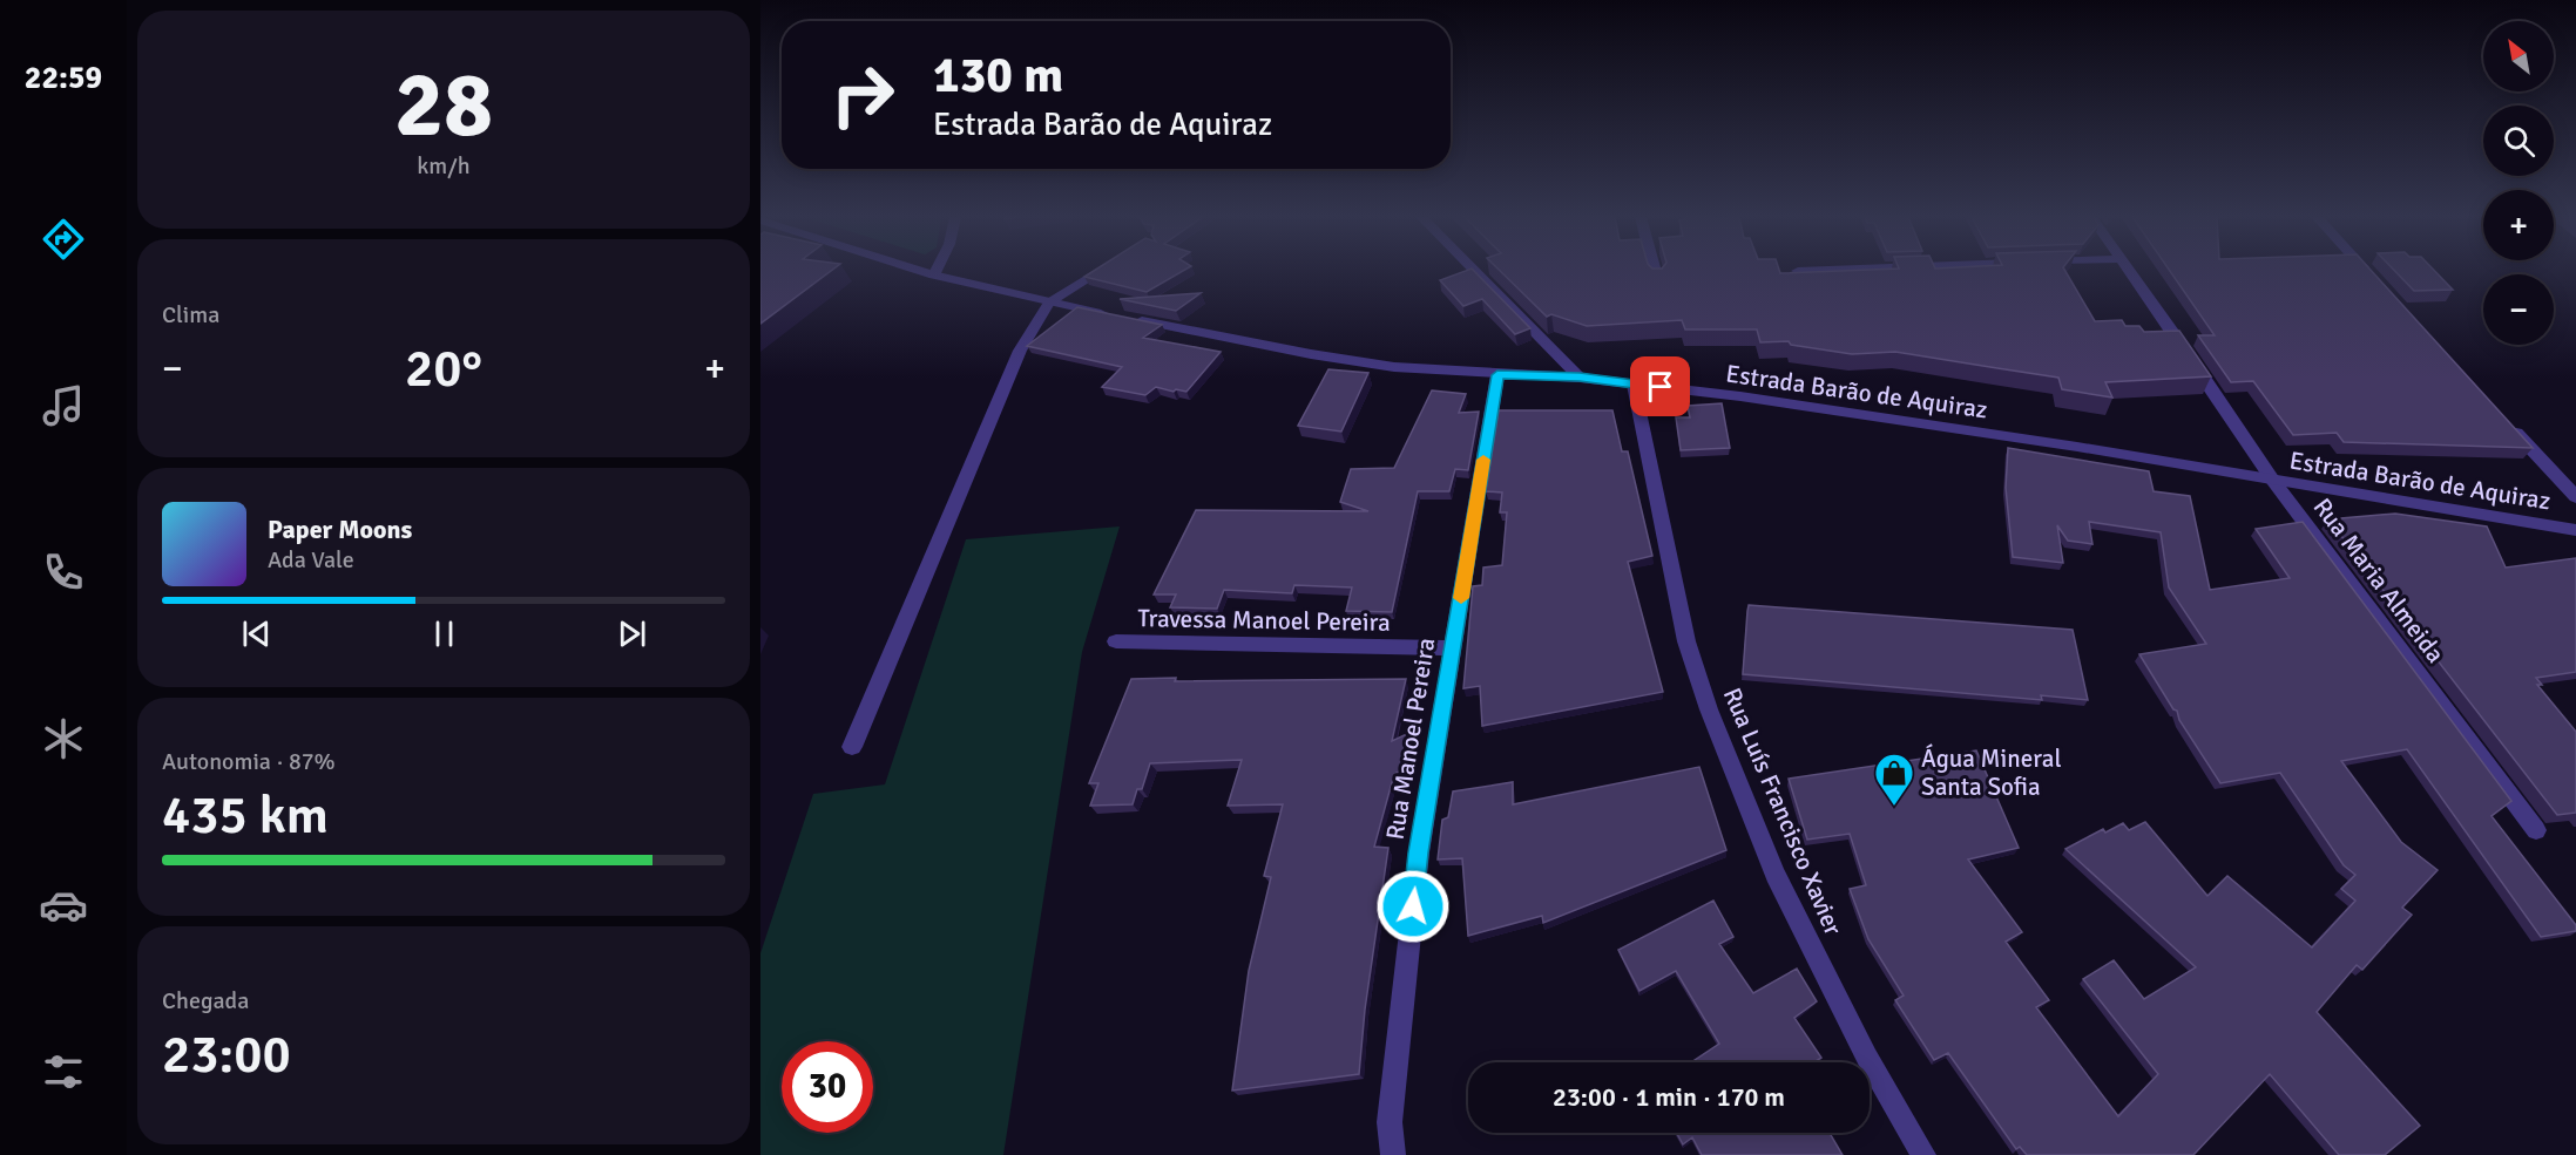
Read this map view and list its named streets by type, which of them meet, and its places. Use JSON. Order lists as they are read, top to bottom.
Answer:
{
  "streets": {
    "street": [
      "Estrada Barão de Aquiraz",
      "Rua Maria Almeida",
      "Travessa Manoel Pereira",
      "Rua Manoel Pereira",
      "Rua Luís Francisco Xavier"
    ]
  },
  "crossings": [
    ["Estrada Barão de Aquiraz", "Rua Maria Almeida"],
    ["Estrada Barão de Aquiraz", "Rua Manoel Pereira"],
    ["Estrada Barão de Aquiraz", "Rua Luís Francisco Xavier"],
    ["Travessa Manoel Pereira", "Rua Manoel Pereira"]
  ],
  "places": {
    "shop": ["Água Mineral Santa Sofia"]
  },
  "north": "top left",
  "page": {
    "tabs": "22:59",
    "tile": [
      ["28", "km/h"],
      "Clima",
      ["Autonomia · 87%", "435 km"],
      ["Chegada", "23:00"]
    ],
    "map_buttons": ["+", "−"],
    "turn": ["130 m", "Estrada Barão de Aquiraz"],
    "heat": ["−", "20°", "+"],
    "song": ["Paper Moons", "Ada Vale"],
    "limit": "30",
    "trip": "23:00 · 1 min · 170 m"
  }
}
